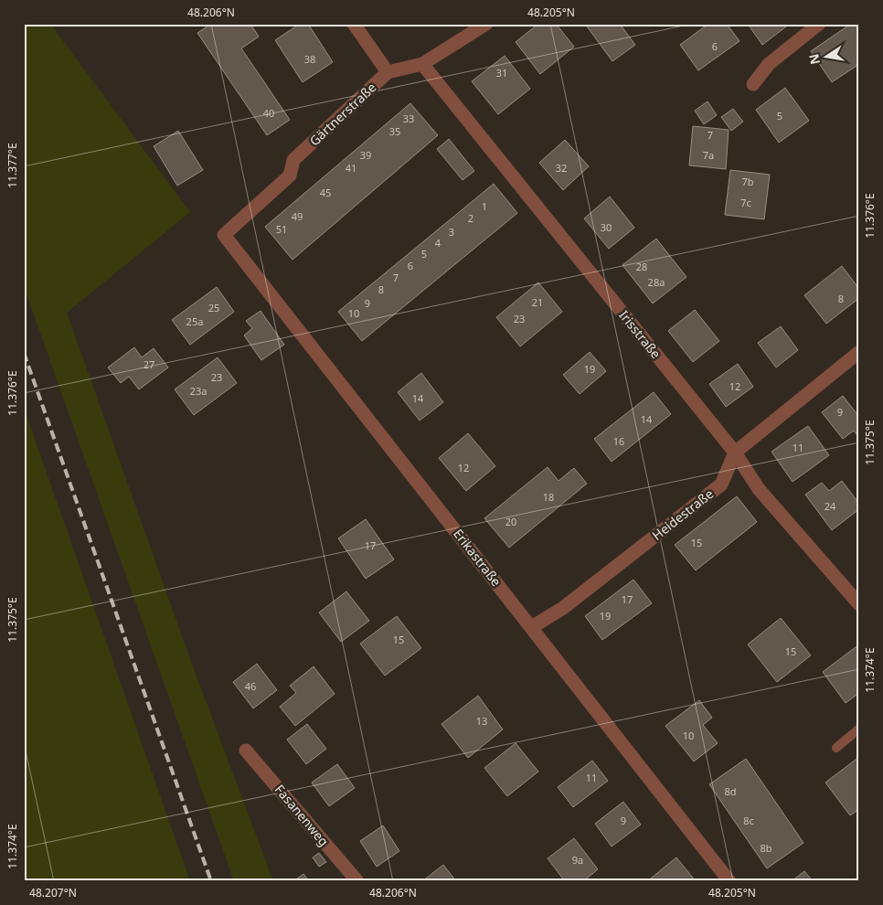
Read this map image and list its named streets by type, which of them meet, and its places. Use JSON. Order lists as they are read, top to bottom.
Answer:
{
  "streets": {
    "street": [
      "Gärtnerstraße",
      "Irisstraße",
      "Heidestraße",
      "Erikastraße",
      "Fasanenweg"
    ]
  },
  "crossings": [
    ["Gärtnerstraße", "Irisstraße"],
    ["Gärtnerstraße", "Erikastraße"],
    ["Irisstraße", "Heidestraße"],
    ["Heidestraße", "Erikastraße"]
  ],
  "house_numbers": [
    "6",
    "38",
    "31",
    "40",
    "5",
    "33",
    "35",
    "7",
    "39",
    "7a",
    "41",
    "32",
    "7b",
    "45",
    "7c",
    "1",
    "49",
    "2",
    "30",
    "51",
    "3",
    "4",
    "5",
    "6",
    "28",
    "7",
    "28a",
    "8",
    "8",
    "21",
    "9",
    "25",
    "10",
    "23",
    "25a",
    "27",
    "19",
    "23",
    "12",
    "23a",
    "14",
    "9",
    "14",
    "16",
    "11",
    "12",
    "18",
    "24",
    "20",
    "15",
    "17",
    "17",
    "19",
    "15",
    "15",
    "46",
    "13",
    "10",
    "11",
    "8d",
    "9",
    "8c",
    "8b",
    "9a"
  ],
  "north": "left",
  "coordinates": [
    "48.206°N",
    "48.205°N",
    "11.377°E",
    "11.376°E",
    "11.375°E",
    "11.374°E",
    "48.207°N"
  ]
}
